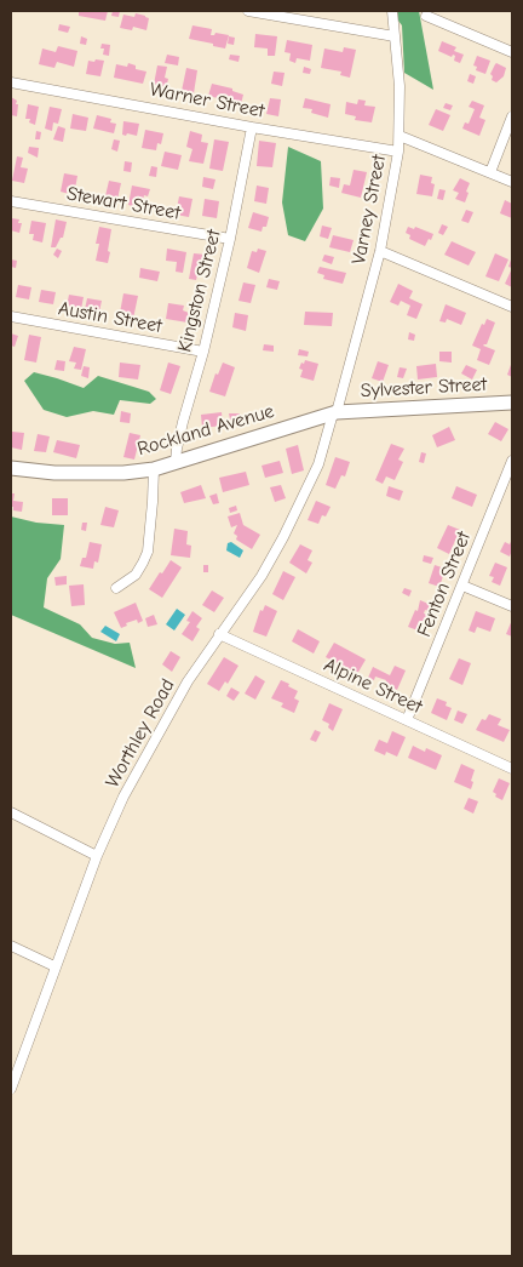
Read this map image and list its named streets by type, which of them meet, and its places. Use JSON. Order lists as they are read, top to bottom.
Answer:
{
  "streets": {
    "street": [
      "Warner Street",
      "Stewart Street",
      "Varney Street",
      "Kingston Street",
      "Austin Street",
      "Sylvester Street",
      "Rockland Avenue",
      "Fenton Street",
      "Alpine Street",
      "Worthley Road"
    ]
  },
  "crossings": [
    ["Warner Street", "Varney Street"],
    ["Warner Street", "Kingston Street"],
    ["Stewart Street", "Kingston Street"],
    ["Varney Street", "Sylvester Street"],
    ["Varney Street", "Rockland Avenue"],
    ["Varney Street", "Worthley Road"],
    ["Kingston Street", "Austin Street"],
    ["Kingston Street", "Rockland Avenue"],
    ["Sylvester Street", "Rockland Avenue"],
    ["Sylvester Street", "Worthley Road"],
    ["Rockland Avenue", "Worthley Road"],
    ["Fenton Street", "Alpine Street"],
    ["Alpine Street", "Worthley Road"]
  ]
}
